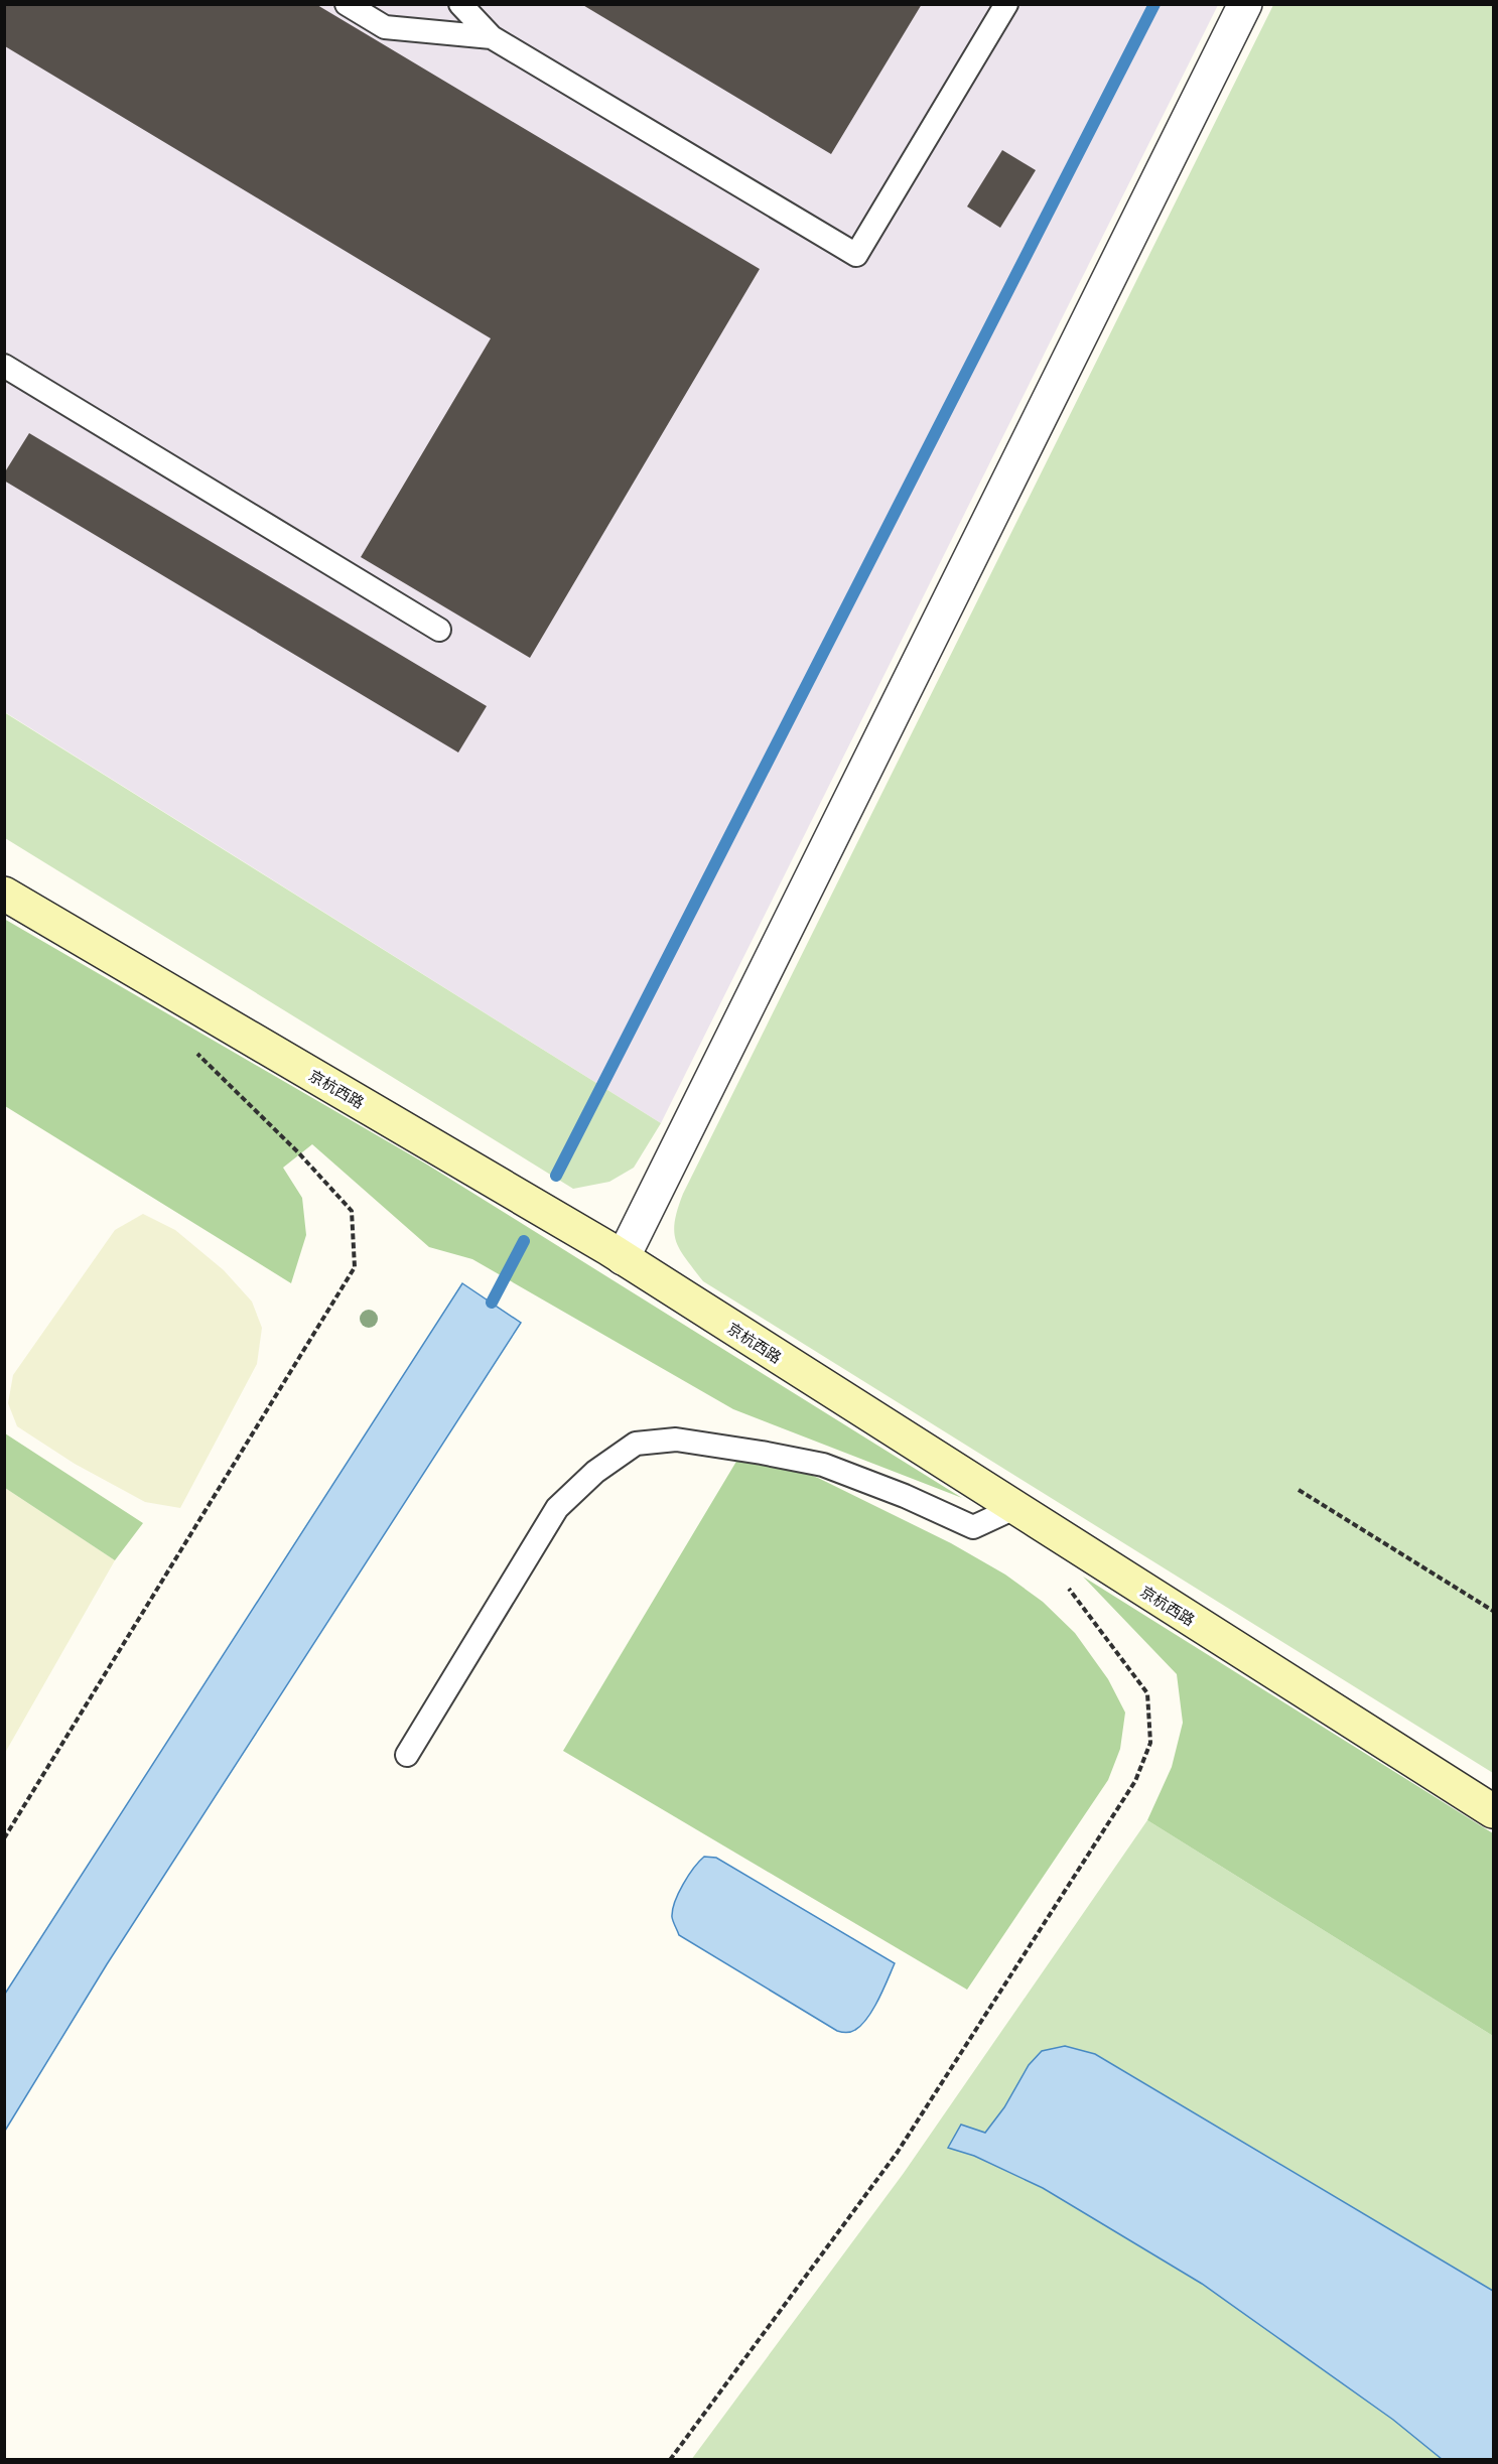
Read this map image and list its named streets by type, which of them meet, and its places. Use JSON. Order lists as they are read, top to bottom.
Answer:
{
  "streets": {
    "main road": ["京杭西路"]
  }
}
